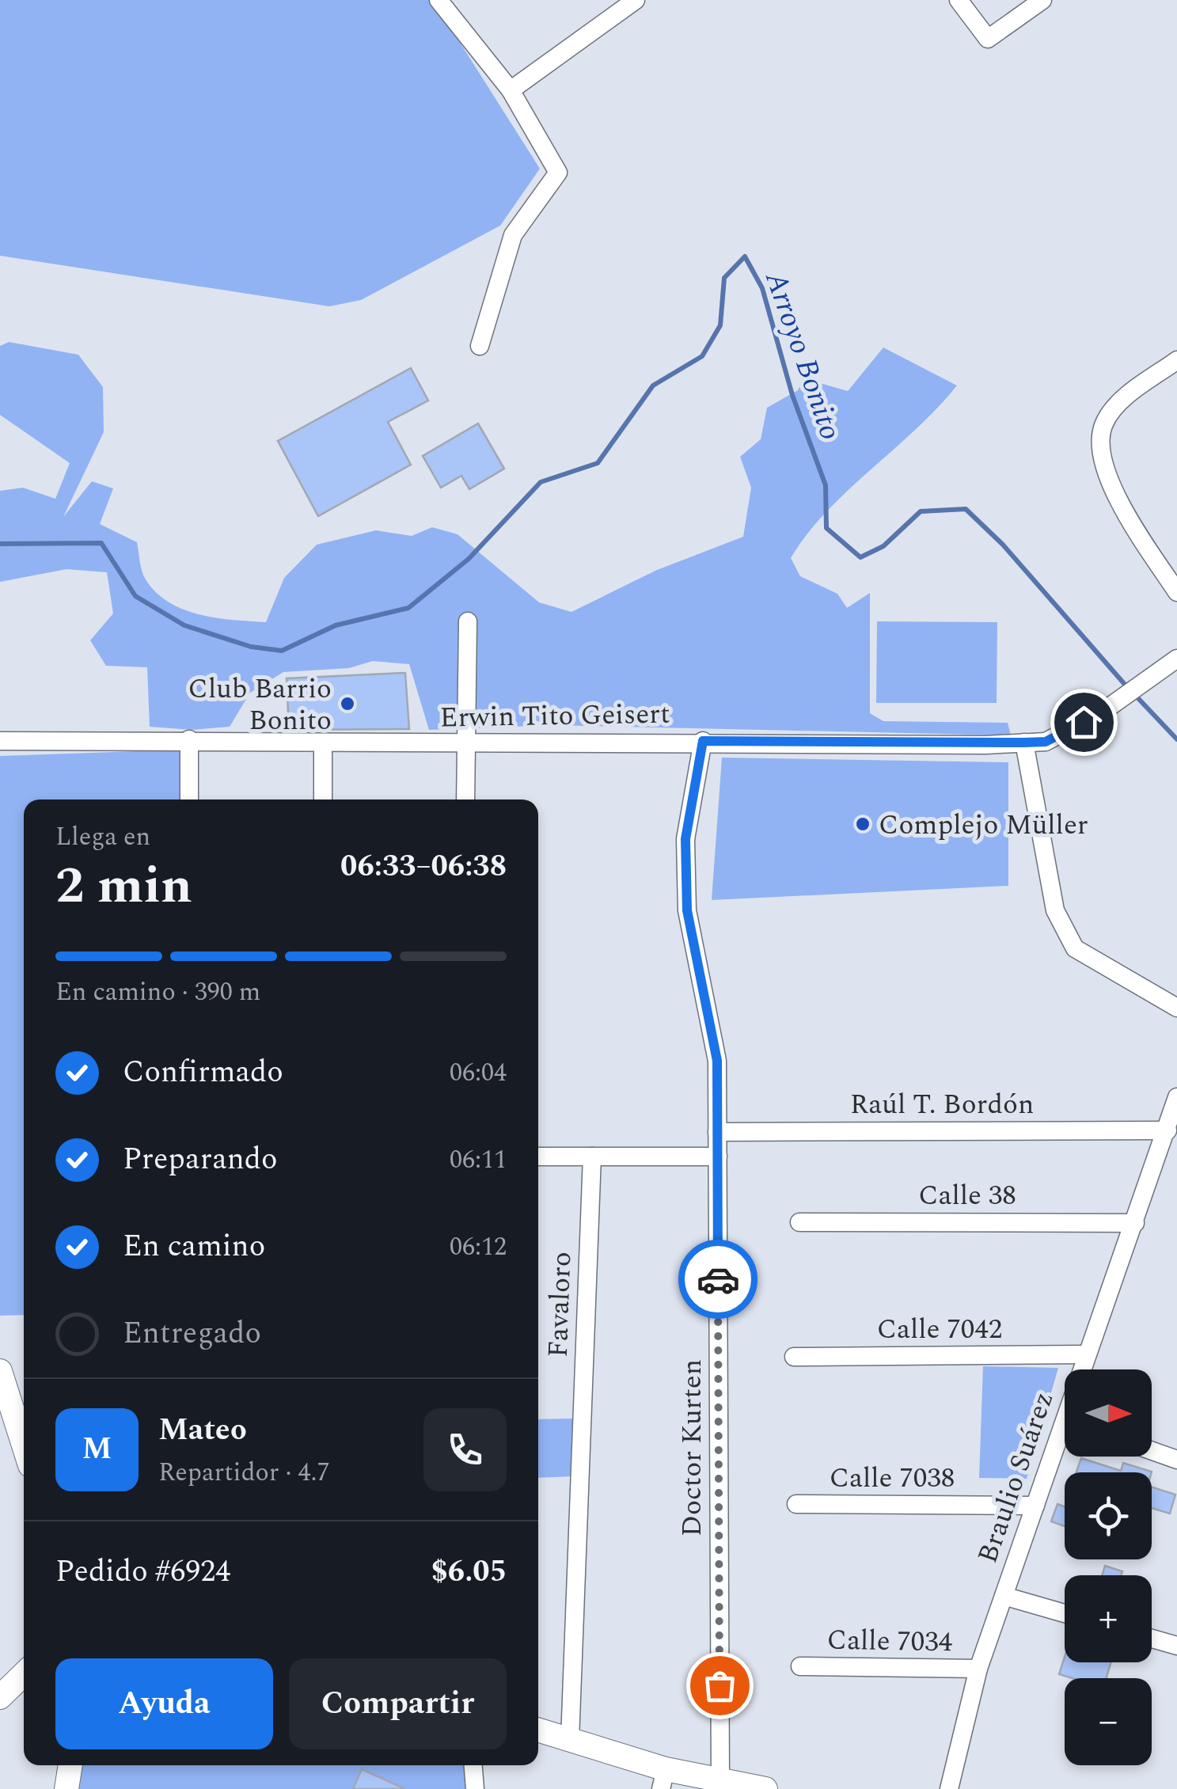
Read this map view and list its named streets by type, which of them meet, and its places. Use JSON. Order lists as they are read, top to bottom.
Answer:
{
  "streets": {
    "street": [
      "Erwin Tito Geisert",
      "Raúl T. Bordón",
      "Calle 38",
      "Favaloro",
      "Calle 7042",
      "Doctor Kurten",
      "Calle 7038",
      "Braulio Suárez",
      "Calle 7034"
    ]
  },
  "crossings": [
    ["Erwin Tito Geisert", "Doctor Kurten"],
    ["Raúl T. Bordón", "Doctor Kurten"],
    ["Raúl T. Bordón", "Braulio Suárez"],
    ["Calle 38", "Braulio Suárez"],
    ["Calle 7042", "Braulio Suárez"],
    ["Calle 7038", "Braulio Suárez"],
    ["Braulio Suárez", "Calle 7034"]
  ],
  "water": ["Arroyo Bonito"],
  "places": ["Club Barrio Bonito", "Complejo Müller"],
  "north": "right",
  "page": {
    "heading": ["2 min", "Llega en", "06:33–06:38"],
    "panel": [
      "Mateo",
      "Repartidor · 4.7",
      "Pedido #6924",
      "$6.05"
    ],
    "bar": "En camino · 390 m",
    "list": [
      ["Confirmado", "06:04"],
      ["Preparando", "06:11"],
      ["En camino", "06:12"],
      "Entregado"
    ],
    "map_buttons": ["+", "−"],
    "round": "M",
    "buttons": ["Ayuda", "Compartir"]
  }
}
